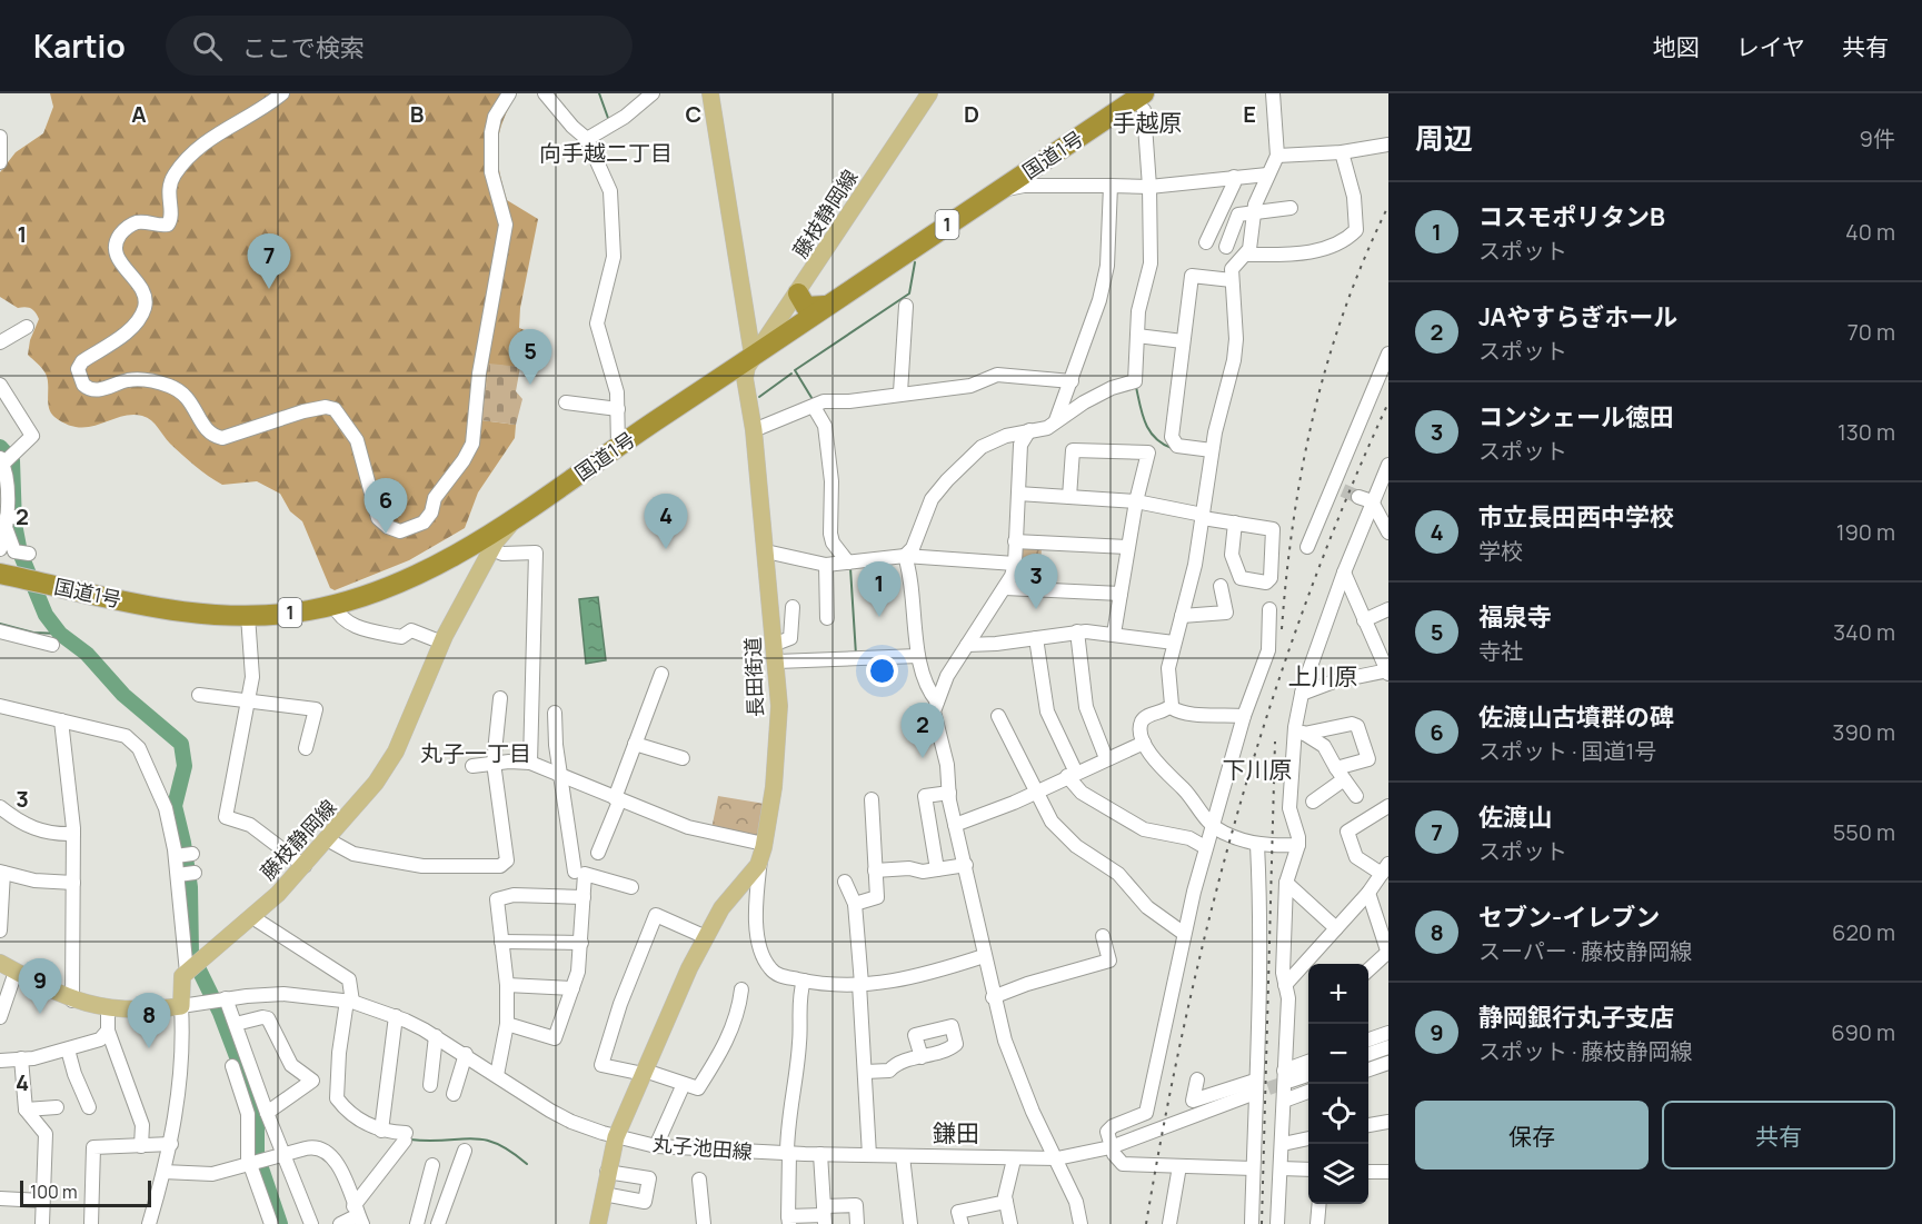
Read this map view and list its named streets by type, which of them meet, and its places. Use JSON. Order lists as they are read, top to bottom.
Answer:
{
  "streets": {
    "highway": ["国道1号", "1"],
    "main road": ["藤枝静岡線", "長田街道"],
    "street": ["丸子池田線"]
  },
  "crossings": [
    ["国道1号", "藤枝静岡線"],
    ["国道1号", "長田街道"],
    ["藤枝静岡線", "長田街道"]
  ],
  "districts": [
    "手越原",
    "向手越二丁目",
    "上川原",
    "丸子一丁目",
    "下川原",
    "鎌田"
  ],
  "scale_bar": "100 m",
  "page": {
    "header": "Kartio",
    "search": "ここで検索",
    "nav": ["地図", "レイヤ", "共有"],
    "heading": ["周辺", "9件"],
    "list": [
      {
        "mark": "1",
        "name": "コスモポリタンB",
        "note": "スポット",
        "value": "40 m"
      },
      {
        "mark": "2",
        "name": "JAやすらぎホール",
        "note": "スポット",
        "value": "70 m"
      },
      {
        "mark": "3",
        "name": "コンシェール徳田",
        "note": "スポット",
        "value": "130 m"
      },
      {
        "mark": "4",
        "name": "市立長田西中学校",
        "note": "学校",
        "value": "190 m"
      },
      {
        "mark": "5",
        "name": "福泉寺",
        "note": "寺社",
        "value": "340 m"
      },
      {
        "mark": "6",
        "name": "佐渡山古墳群の碑",
        "note": "スポット · 国道1号",
        "value": "390 m"
      },
      {
        "mark": "7",
        "name": "佐渡山",
        "note": "スポット",
        "value": "550 m"
      },
      {
        "mark": "8",
        "name": "セブン-イレブン",
        "note": "スーパー · 藤枝静岡線",
        "value": "620 m"
      },
      {
        "mark": "9",
        "name": "静岡銀行丸子支店",
        "note": "スポット · 藤枝静岡線",
        "value": "690 m"
      }
    ],
    "pins": [
      "7",
      "5",
      "6",
      "4",
      "3",
      "1",
      "2",
      "9",
      "8"
    ],
    "map_buttons": ["+", "−"],
    "buttons": ["保存", "共有"],
    "scale": "100 m"
  },
  "grid": {
    "columns": [
      "A",
      "B",
      "C",
      "D",
      "E"
    ],
    "rows": [
      "1",
      "2",
      "3",
      "4"
    ]
  }
}
